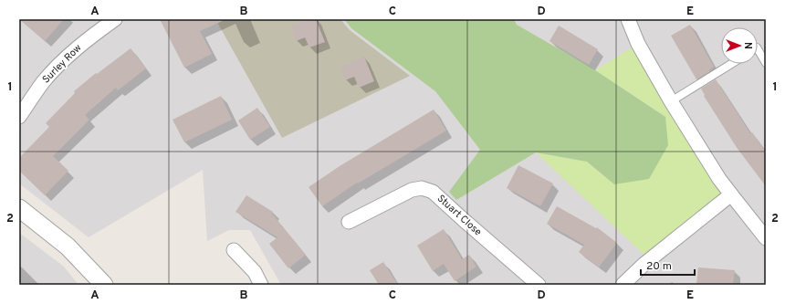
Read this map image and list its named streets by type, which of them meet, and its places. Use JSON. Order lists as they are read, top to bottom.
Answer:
{
  "streets": {
    "street": ["Surley Row", "Stuart Close"]
  },
  "scale_bar": "20 m",
  "north": "right",
  "grid": {
    "columns": [
      "A",
      "B",
      "C",
      "D",
      "E"
    ],
    "rows": ["1", "2"]
  }
}
